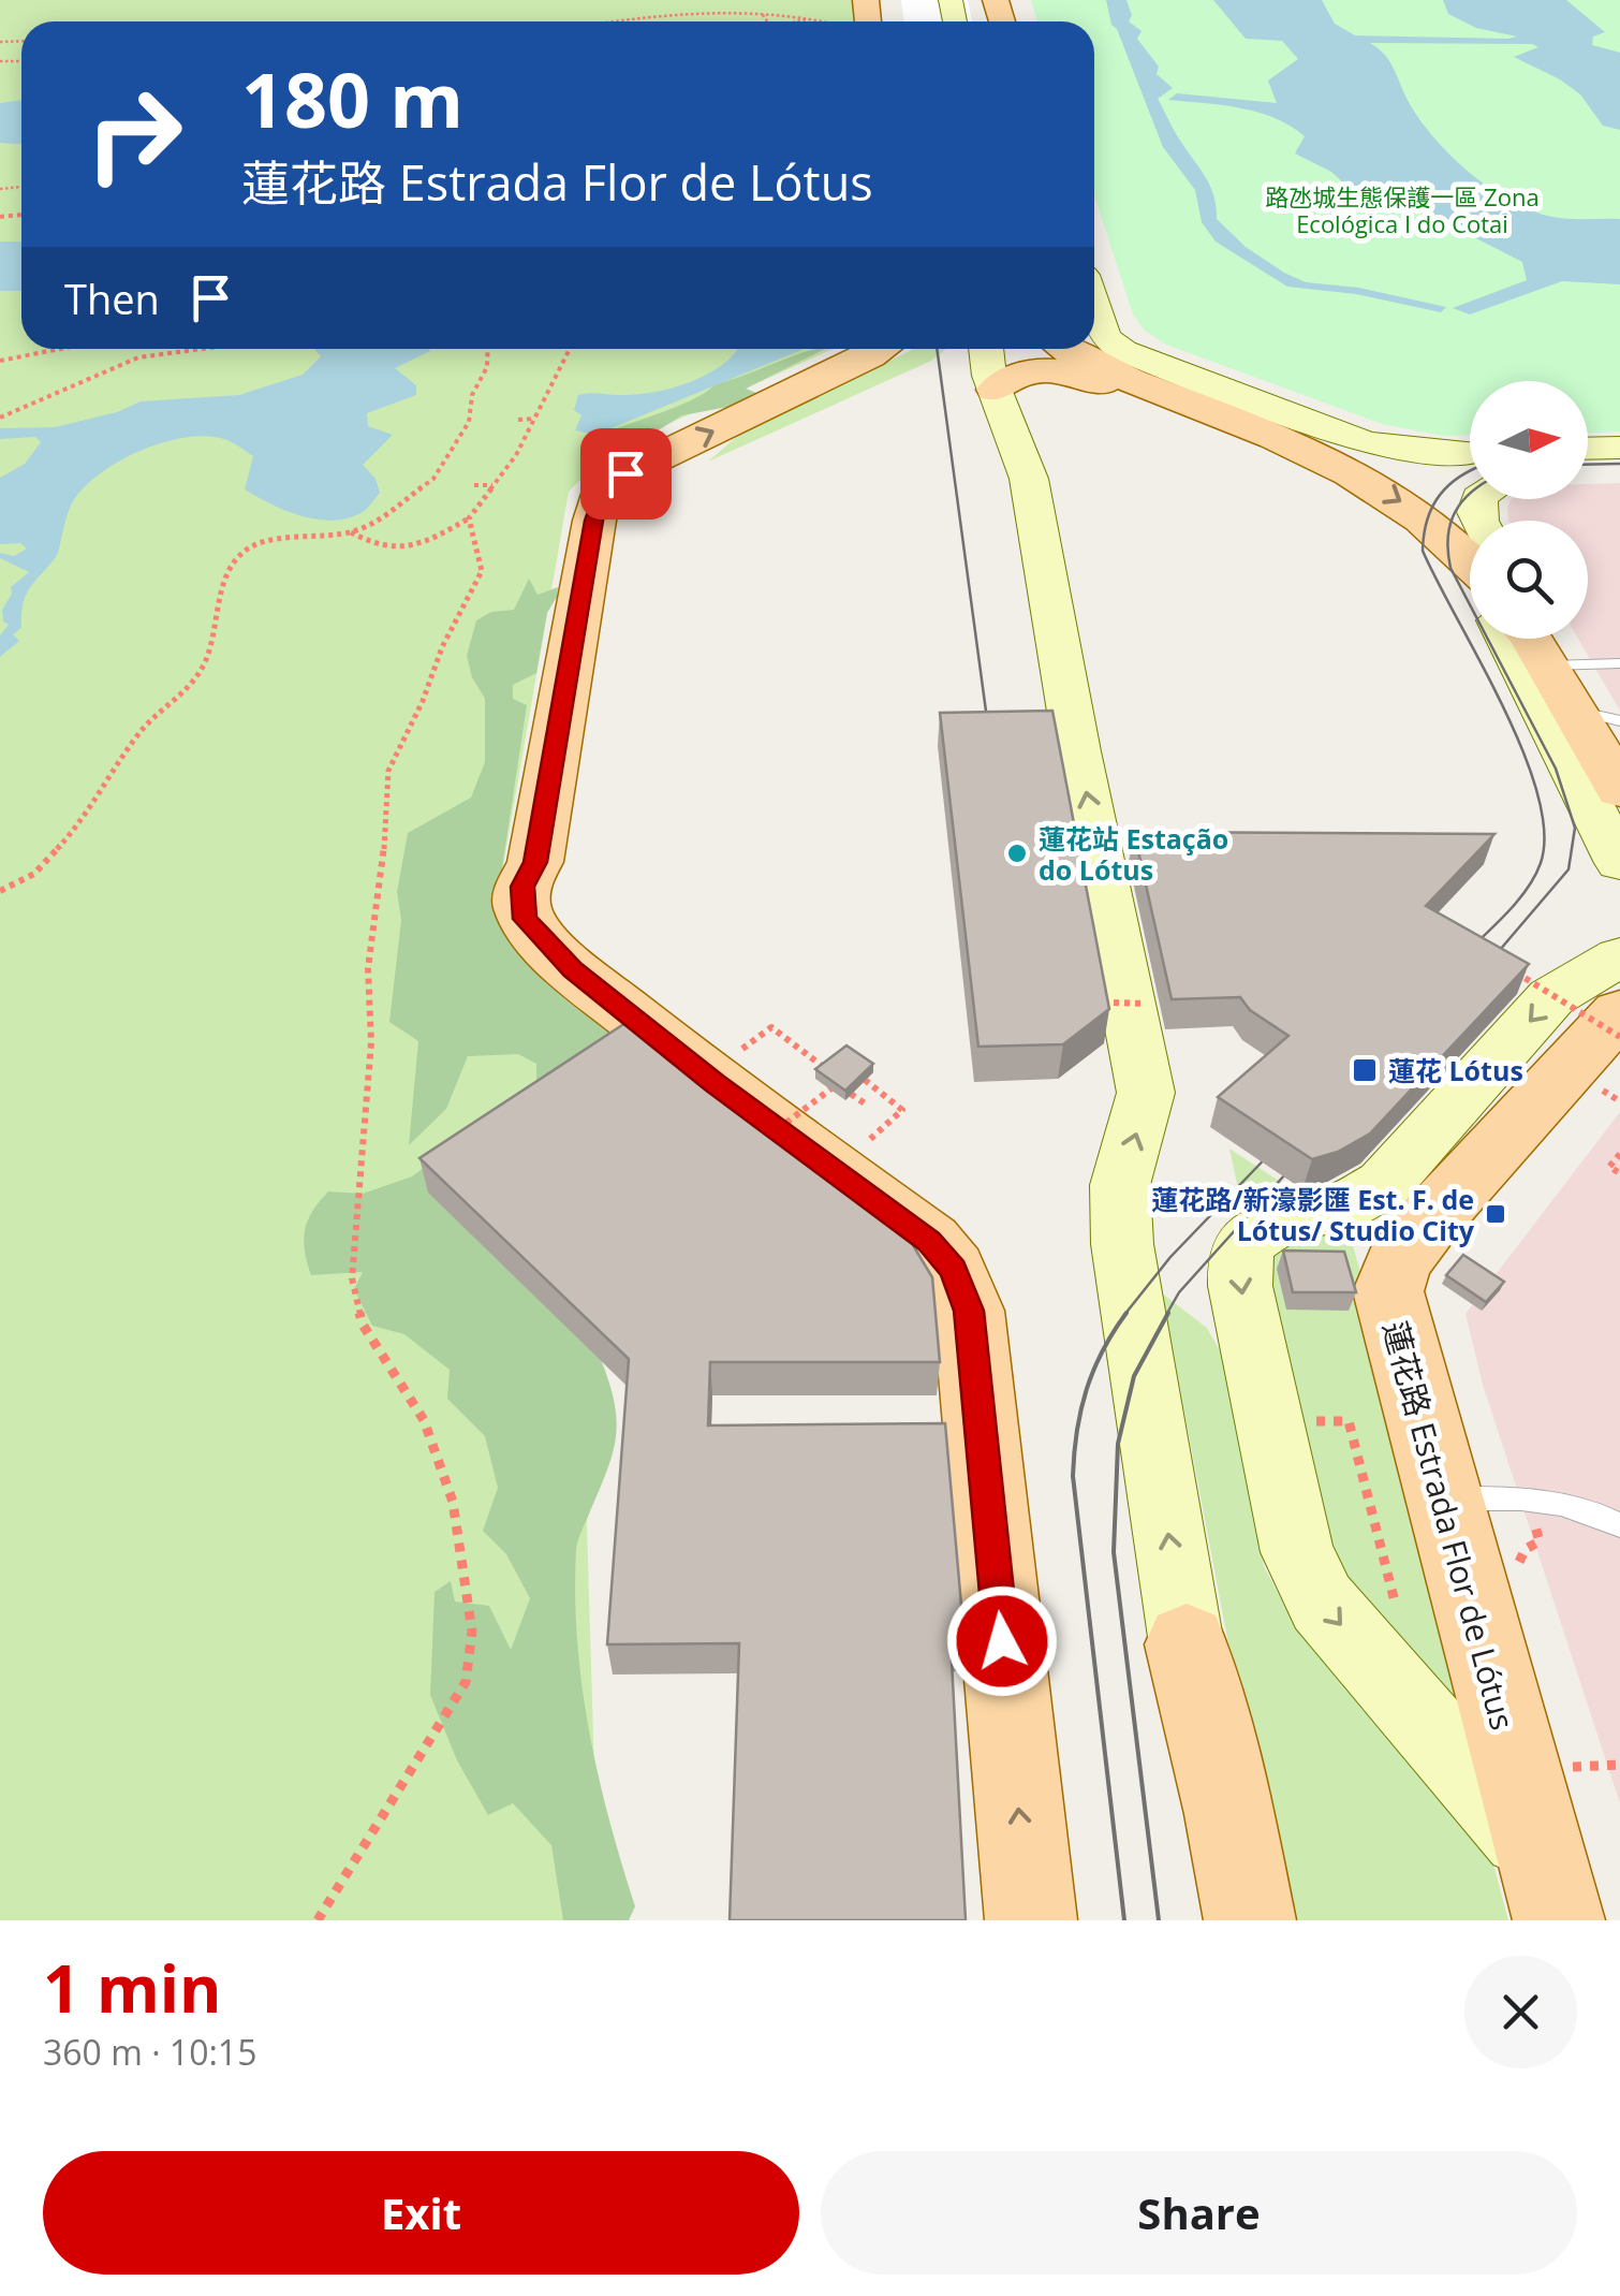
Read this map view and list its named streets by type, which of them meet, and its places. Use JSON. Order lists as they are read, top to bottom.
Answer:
{
  "streets": {
    "main road": ["蓮花路 Estrada Flor de Lótus"]
  },
  "parks": ["路氹城生態保護一區 Zona Ecológica I do Cotai"],
  "places": {
    "other": ["蓮花站 Estação do Lótus"],
    "transit": ["蓮花 Lótus", "蓮花路/新濠影匯 Est. F. de Lótus/ Studio City"]
  },
  "north": "right",
  "page": {
    "turn": ["180 m", "蓮花路 Estrada Flor de Lótus"],
    "then": "Then",
    "heading": ["1 min", "360 m · 10:15"],
    "buttons": ["Exit", "Share"]
  }
}
